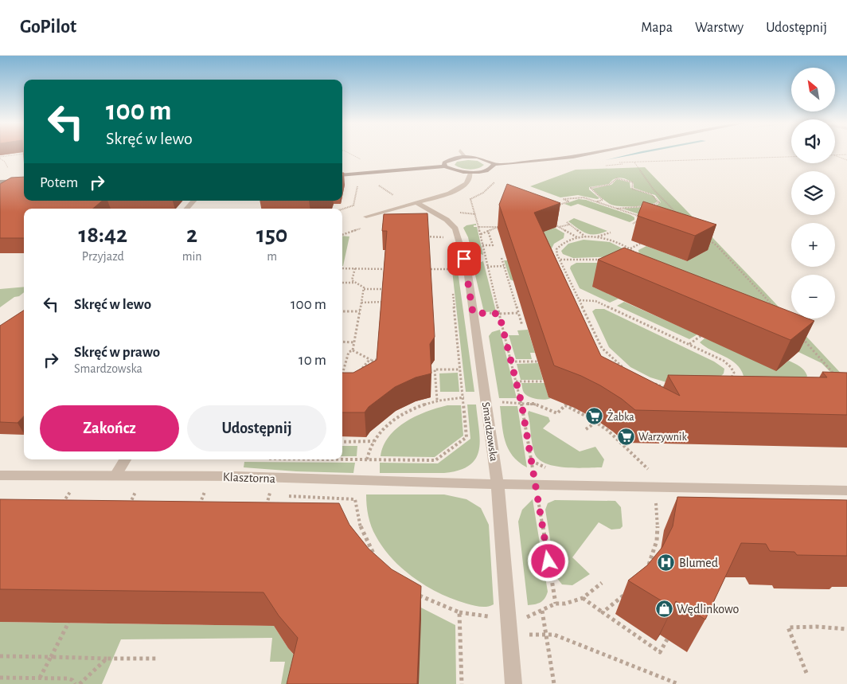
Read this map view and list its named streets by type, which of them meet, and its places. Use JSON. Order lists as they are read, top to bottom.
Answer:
{
  "streets": {
    "street": ["Smardzowska", "Klasztorna"]
  },
  "crossings": [
    ["Smardzowska", "Klasztorna"]
  ],
  "places": {
    "supermarket": ["Żabka", "Warzywnik"],
    "hospital": ["Blumed"],
    "shop": ["Wędlinkowo"]
  },
  "north": "top left",
  "page": {
    "header": "GoPilot",
    "nav": ["Mapa", "Warstwy", "Udostępnij"],
    "map_buttons": ["+", "−"],
    "turn": ["100 m", "Skręć w lewo"],
    "then": "Potem",
    "eta": [
      "18:42",
      "Przyjazd",
      "2",
      "min",
      "150",
      "m"
    ],
    "list": [
      {
        "name": "Skręć w lewo",
        "value": "100 m"
      },
      {
        "name": "Skręć w prawo",
        "note": "Smardzowska",
        "value": "10 m"
      }
    ],
    "buttons": ["Zakończ", "Udostępnij"]
  }
}
